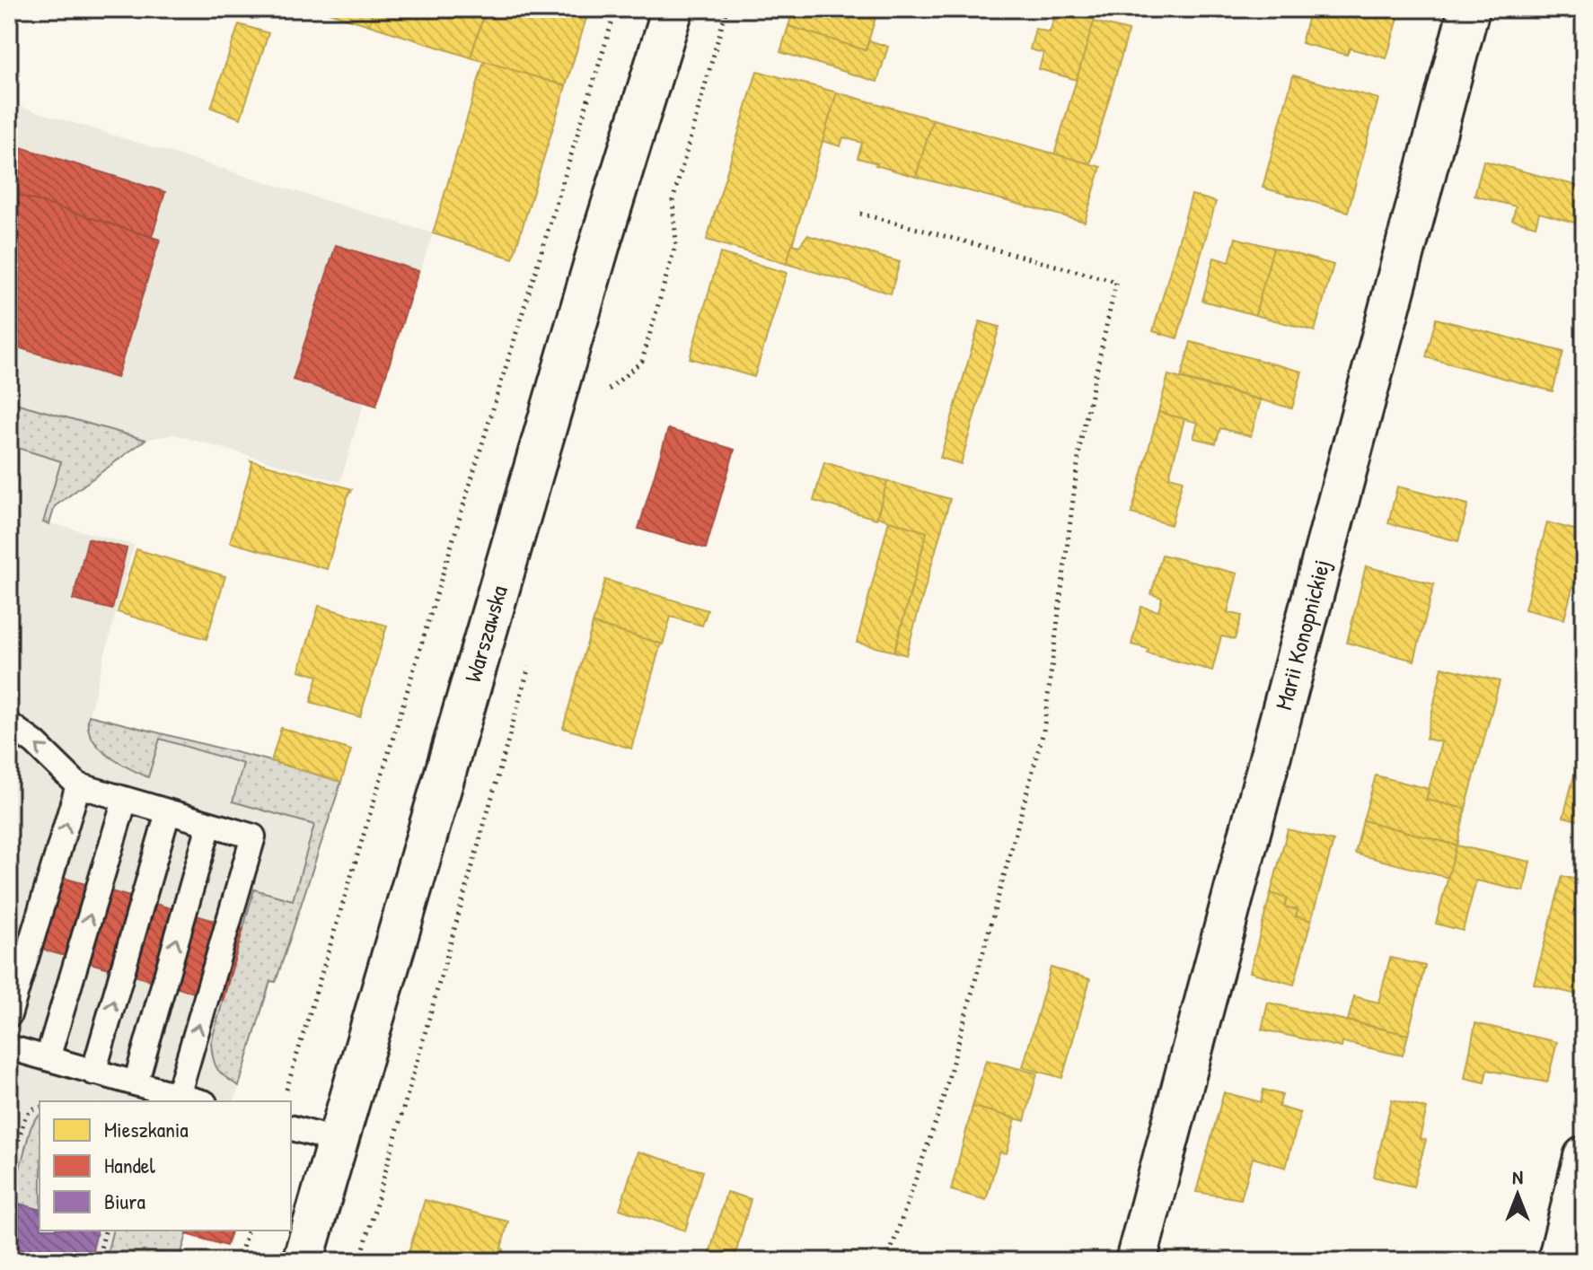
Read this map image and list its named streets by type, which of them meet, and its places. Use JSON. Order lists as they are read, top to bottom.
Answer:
{
  "streets": {
    "street": ["Warszawska", "Marii Konopnickiej"]
  },
  "legend": ["Mieszkania", "Handel", "Biura"],
  "north": "top"
}
